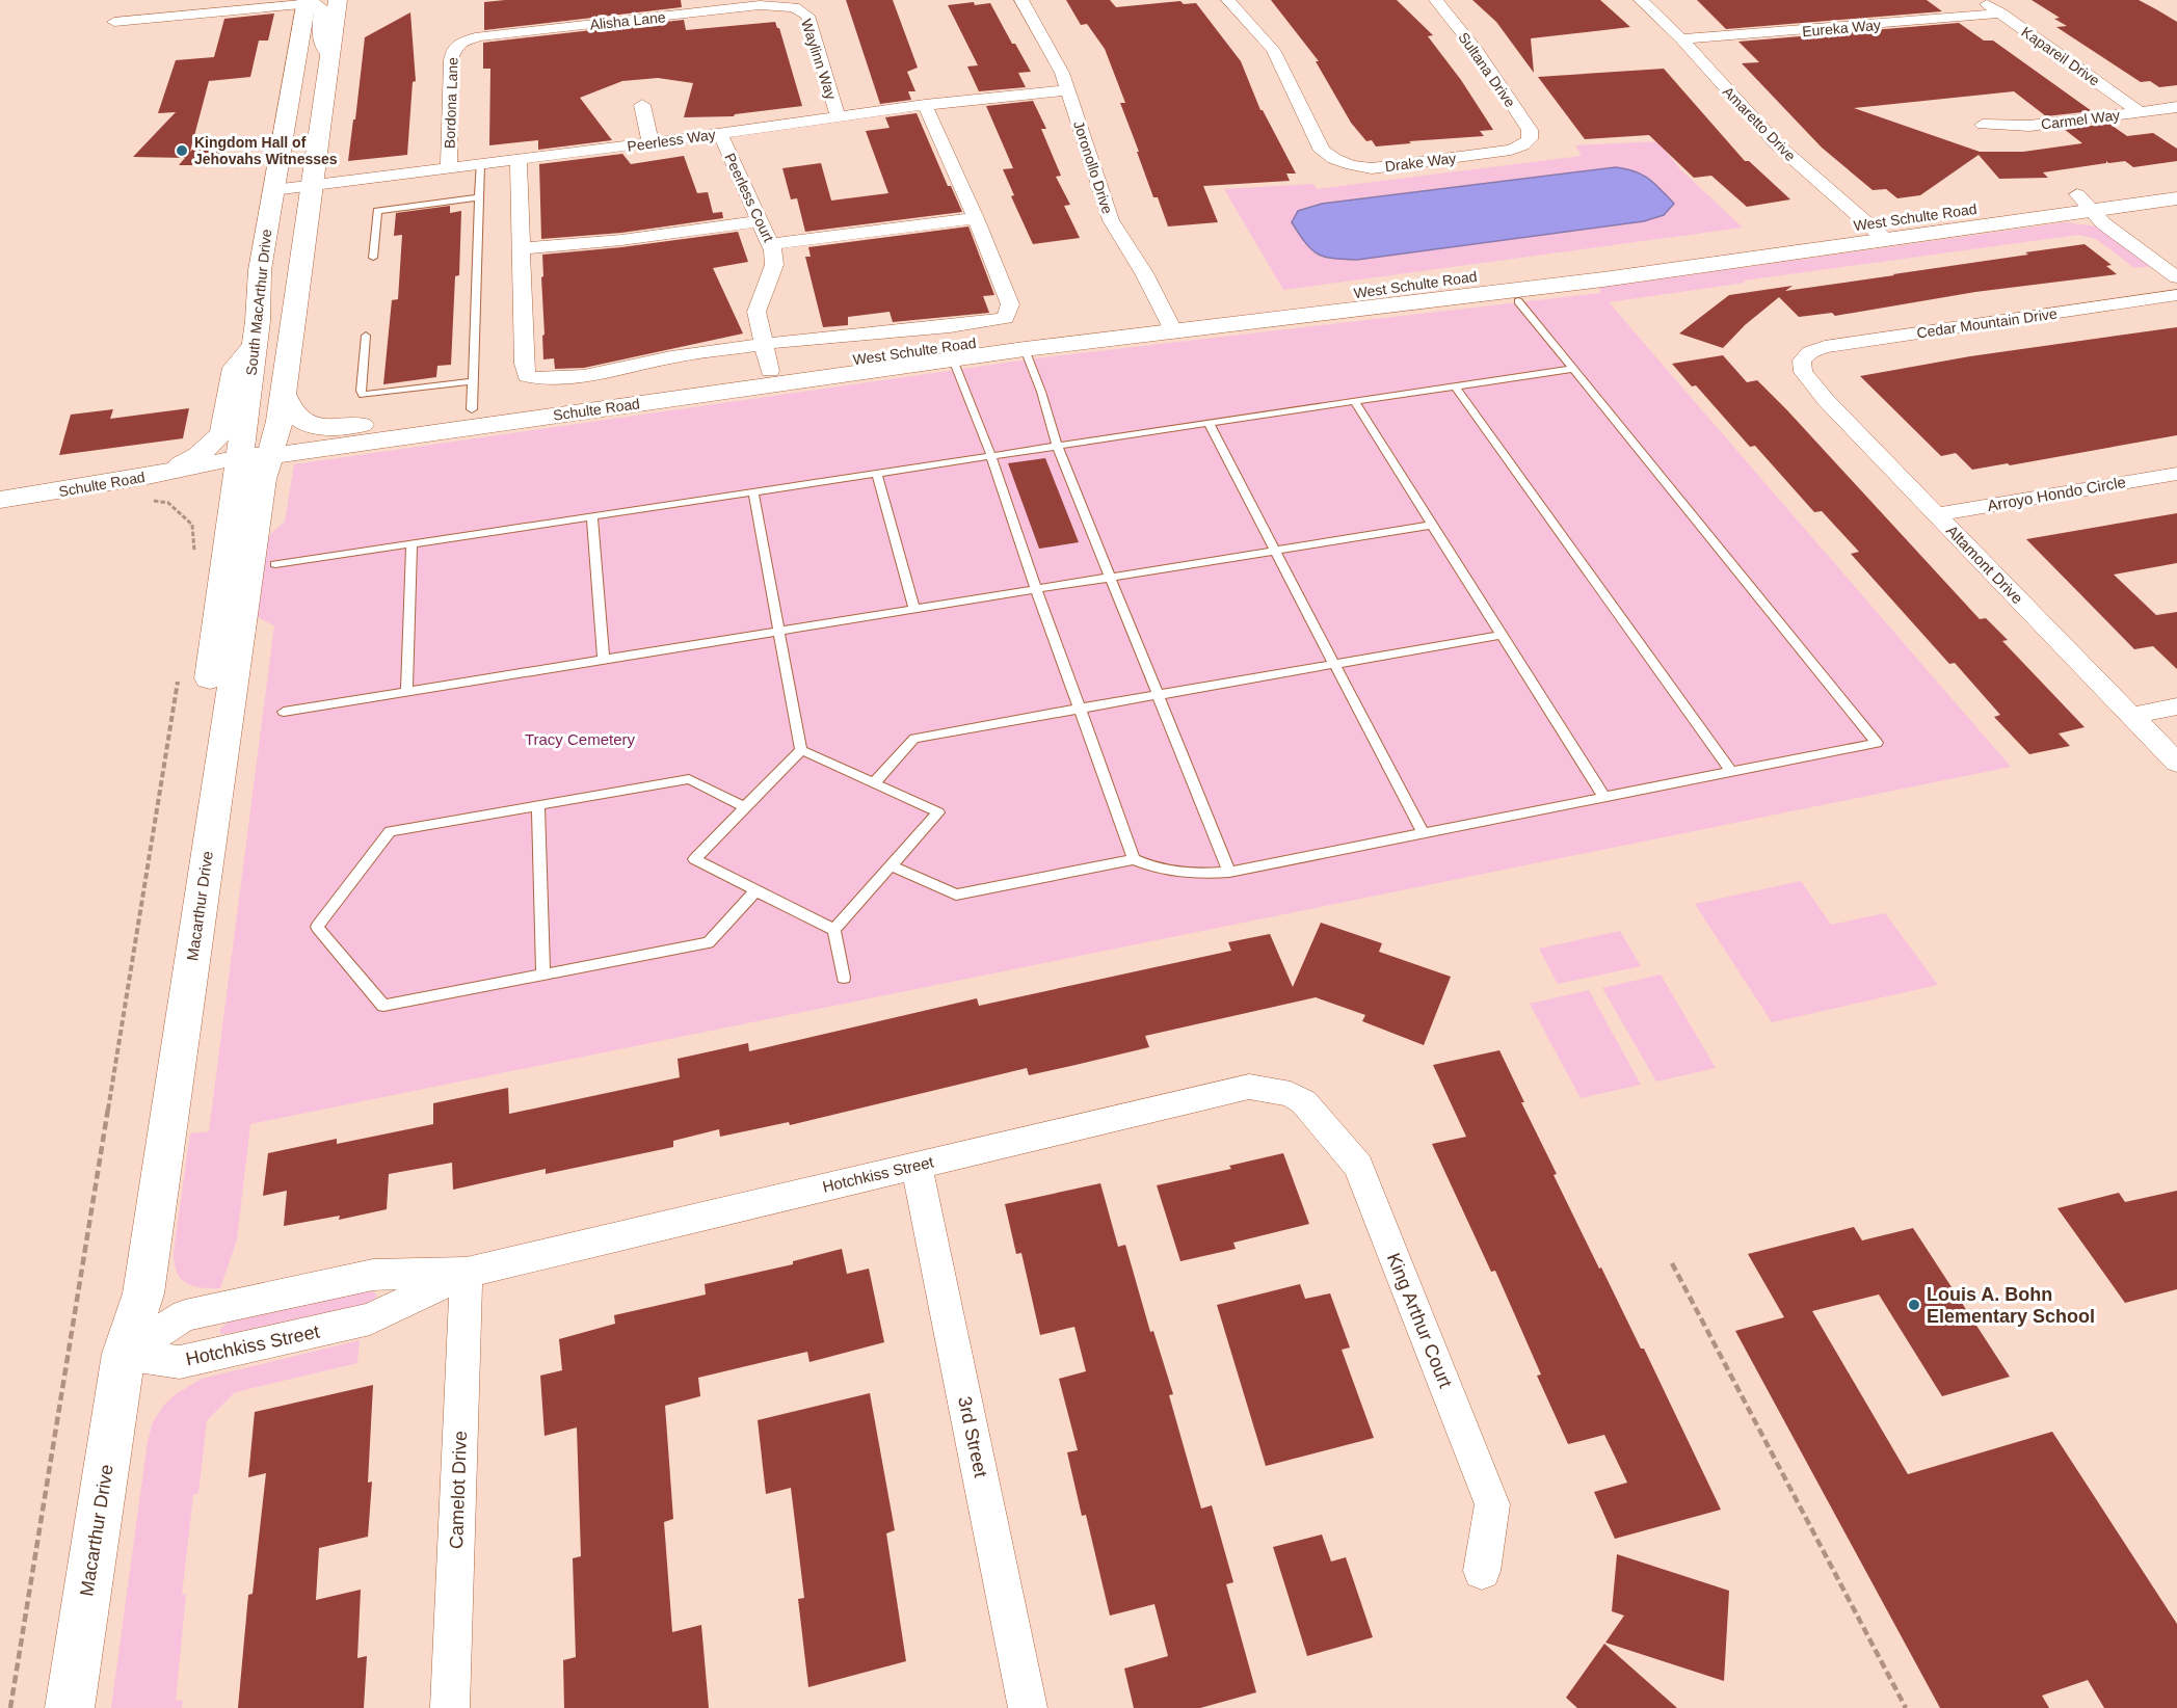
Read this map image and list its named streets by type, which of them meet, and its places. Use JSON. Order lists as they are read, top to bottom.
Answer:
{
  "streets": {
    "main road": [
      "West Schulte Road",
      "South MacArthur Drive",
      "Schulte Road",
      "Macarthur Drive"
    ],
    "street": [
      "Alisha Lane",
      "Eureka Way",
      "Kapareil Drive",
      "Waylinn Way",
      "Sultana Drive",
      "Bordona Lane",
      "Carmel Way",
      "Amaretto Drive",
      "Peerless Way",
      "Drake Way",
      "Joronollo Drive",
      "Peerless Court",
      "Cedar Mountain Drive",
      "Arroyo Hondo Circle",
      "Altamont Drive",
      "Hotchkiss Street",
      "King Arthur Court",
      "3rd Street",
      "Camelot Drive"
    ]
  },
  "crossings": [
    ["Alisha Lane", "Waylinn Way"],
    ["Alisha Lane", "Bordona Lane"],
    ["Eureka Way", "Kapareil Drive"],
    ["Eureka Way", "Amaretto Drive"],
    ["Kapareil Drive", "Carmel Way"],
    ["Waylinn Way", "Peerless Way"],
    ["Sultana Drive", "Drake Way"],
    ["Bordona Lane", "Peerless Way"],
    ["Amaretto Drive", "West Schulte Road"],
    ["Peerless Way", "Joronollo Drive"],
    ["Peerless Way", "Peerless Court"],
    ["Peerless Way", "South MacArthur Drive"],
    ["Joronollo Drive", "West Schulte Road"],
    ["Peerless Court", "West Schulte Road"],
    ["West Schulte Road", "Schulte Road"],
    ["South MacArthur Drive", "Schulte Road"],
    ["South MacArthur Drive", "Macarthur Drive"],
    ["Cedar Mountain Drive", "Altamont Drive"],
    ["Schulte Road", "Macarthur Drive"],
    ["Arroyo Hondo Circle", "Altamont Drive"],
    ["Macarthur Drive", "Hotchkiss Street"],
    ["Hotchkiss Street", "King Arthur Court"],
    ["Hotchkiss Street", "3rd Street"],
    ["Hotchkiss Street", "Camelot Drive"]
  ],
  "parks": ["Tracy Cemetery"],
  "places": ["Kingdom Hall of Jehovahs Witnesses", "Louis A. Bohn Elementary School"]
}
